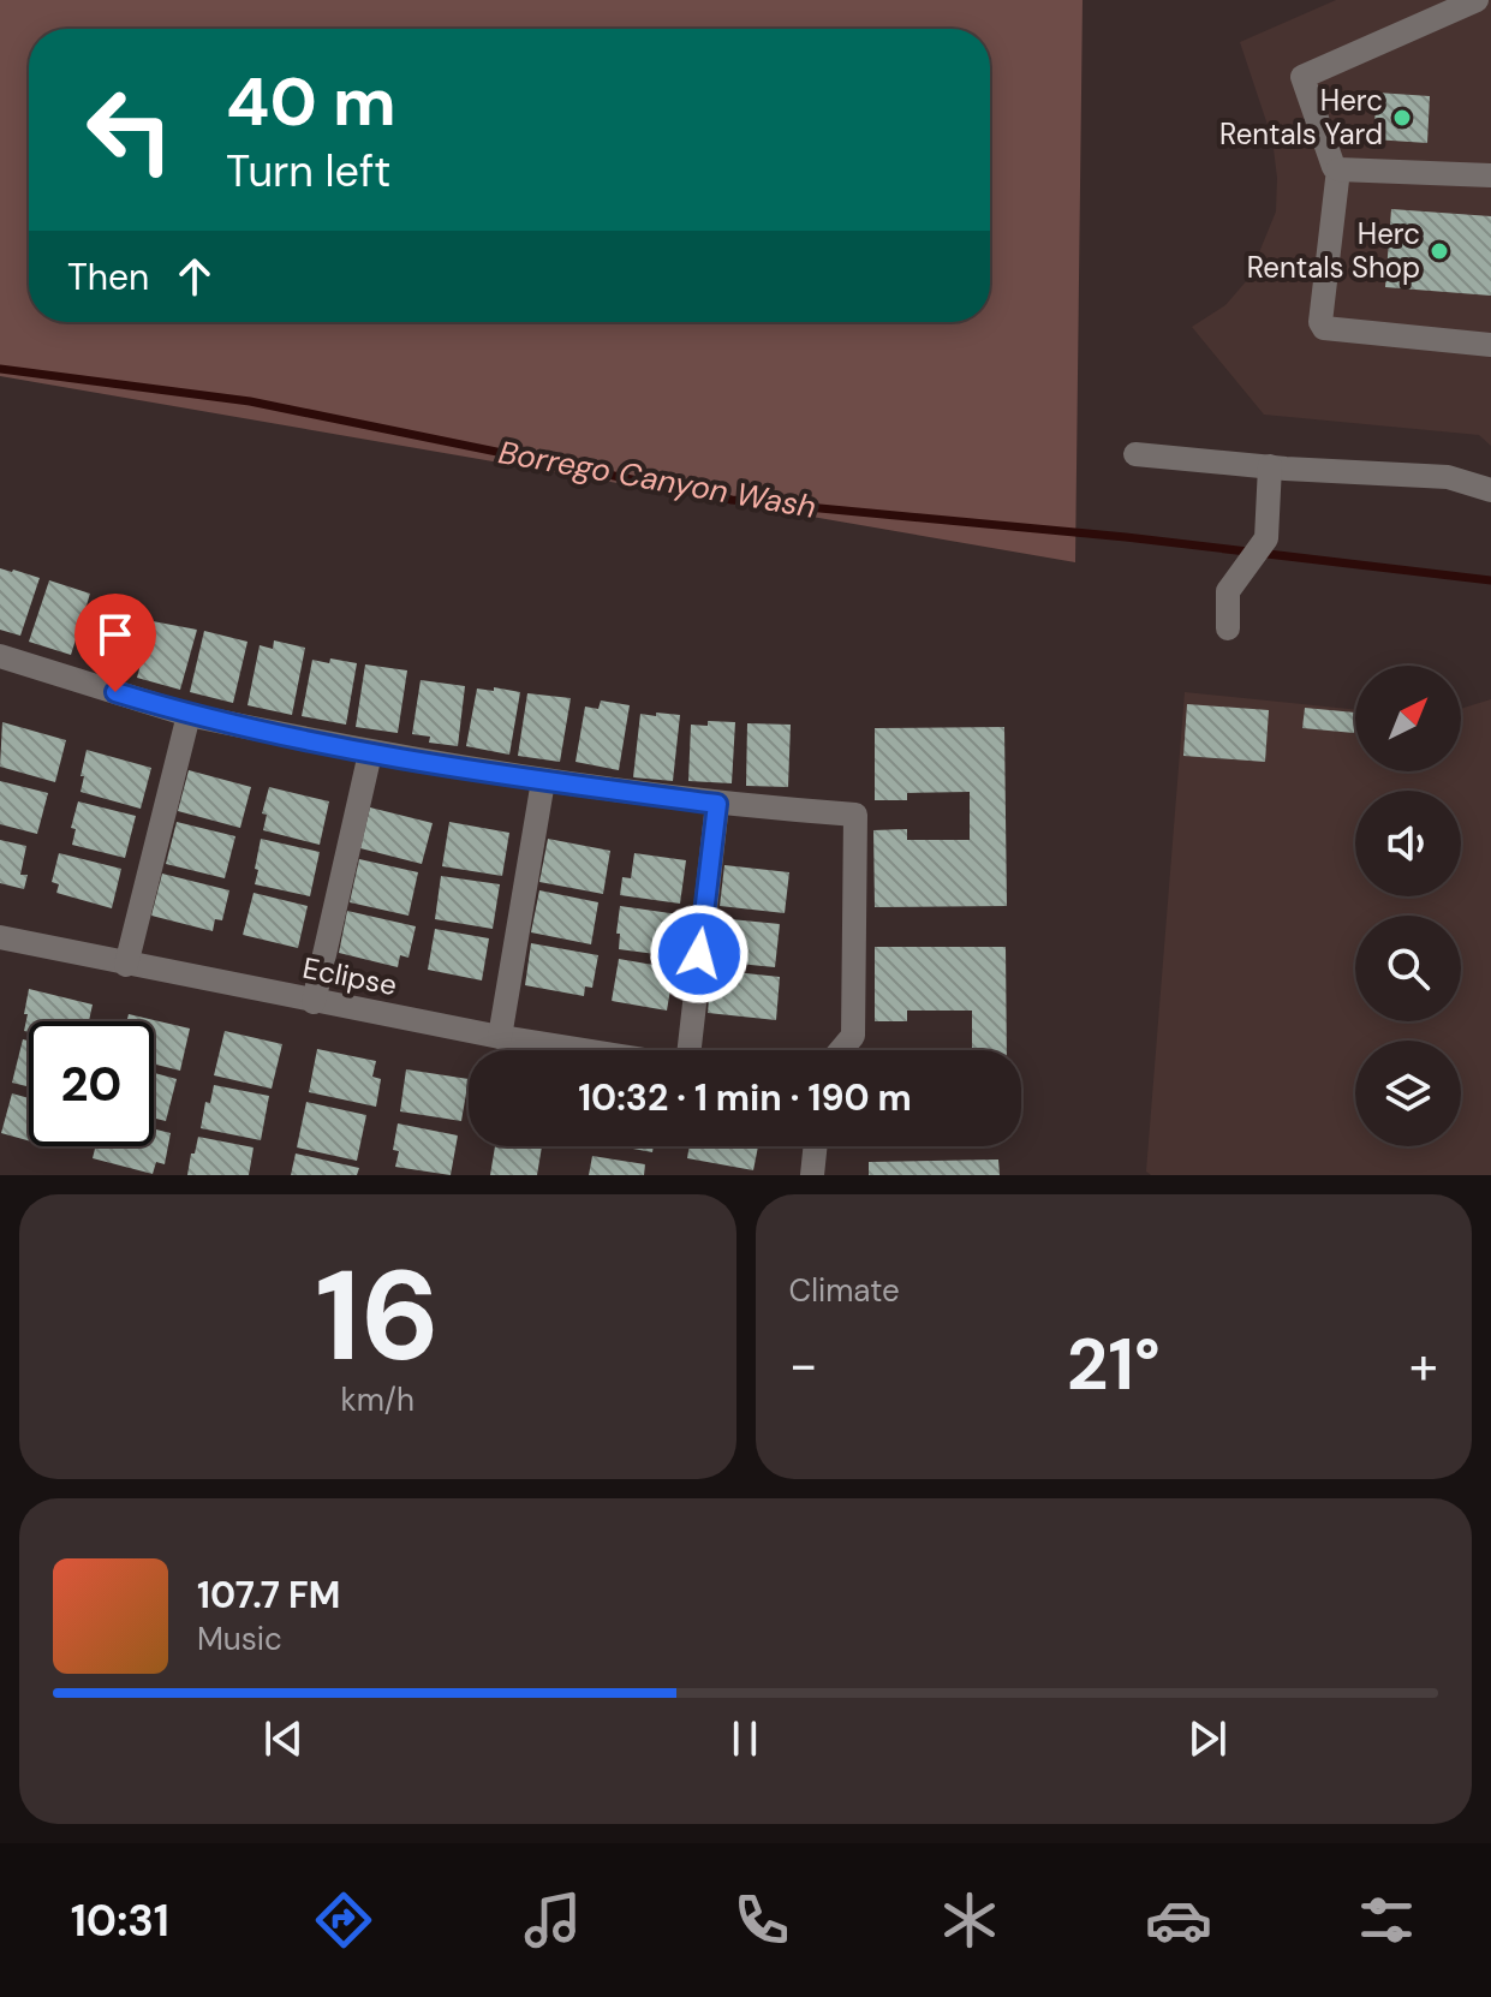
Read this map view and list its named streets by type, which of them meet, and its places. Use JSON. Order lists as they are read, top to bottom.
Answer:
{
  "streets": {
    "street": ["Eclipse"]
  },
  "water": ["Borrego Canyon Wash"],
  "places": ["Herc Rentals Yard", "Herc Rentals Shop"],
  "north": "top right",
  "page": {
    "turn": ["40 m", "Turn left"],
    "then": "Then",
    "limit": "20",
    "trip": "10:32 · 1 min · 190 m",
    "tile": [
      ["16", "km/h"],
      "Climate"
    ],
    "heat": ["−", "21°", "+"],
    "song": ["107.7 FM", "Music"],
    "tabs": "10:31"
  }
}
